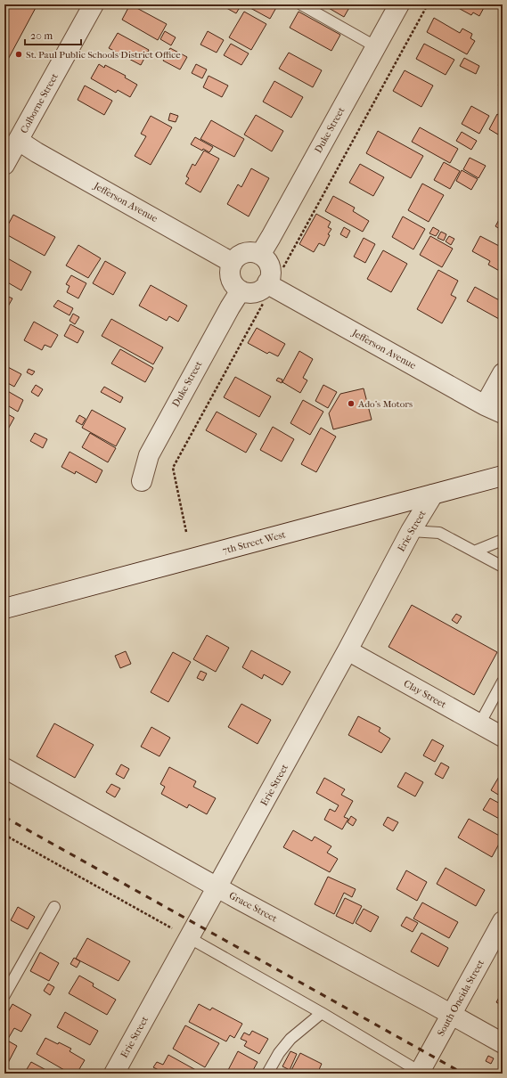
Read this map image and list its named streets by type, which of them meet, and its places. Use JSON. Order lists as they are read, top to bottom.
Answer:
{
  "streets": {
    "street": [
      "Colborne Street",
      "Duke Street",
      "Jefferson Avenue",
      "Erie Street",
      "7th Street West",
      "Clay Street",
      "Grace Street",
      "South Oneida Street"
    ]
  },
  "crossings": [
    ["Colborne Street", "Jefferson Avenue"],
    ["Duke Street", "Jefferson Avenue"],
    ["Erie Street", "7th Street West"],
    ["Erie Street", "Clay Street"],
    ["Erie Street", "Grace Street"],
    ["Grace Street", "South Oneida Street"]
  ],
  "places": ["St. Paul Public Schools District Office", "Ado's Motors"],
  "scale_bar": "20 m"
}
